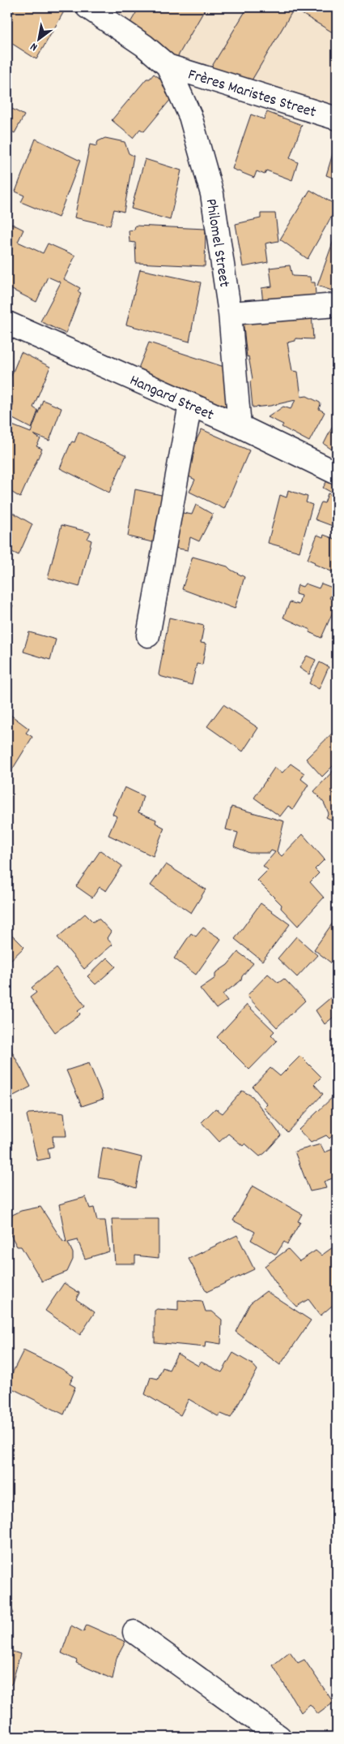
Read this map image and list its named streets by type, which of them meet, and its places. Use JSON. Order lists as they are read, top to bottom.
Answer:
{
  "streets": {
    "street": ["Frères Maristes Street", "Philomel Street", "Hangard Street"]
  },
  "crossings": [
    ["Frères Maristes Street", "Philomel Street"],
    ["Philomel Street", "Hangard Street"]
  ],
  "north": "bottom left"
}
